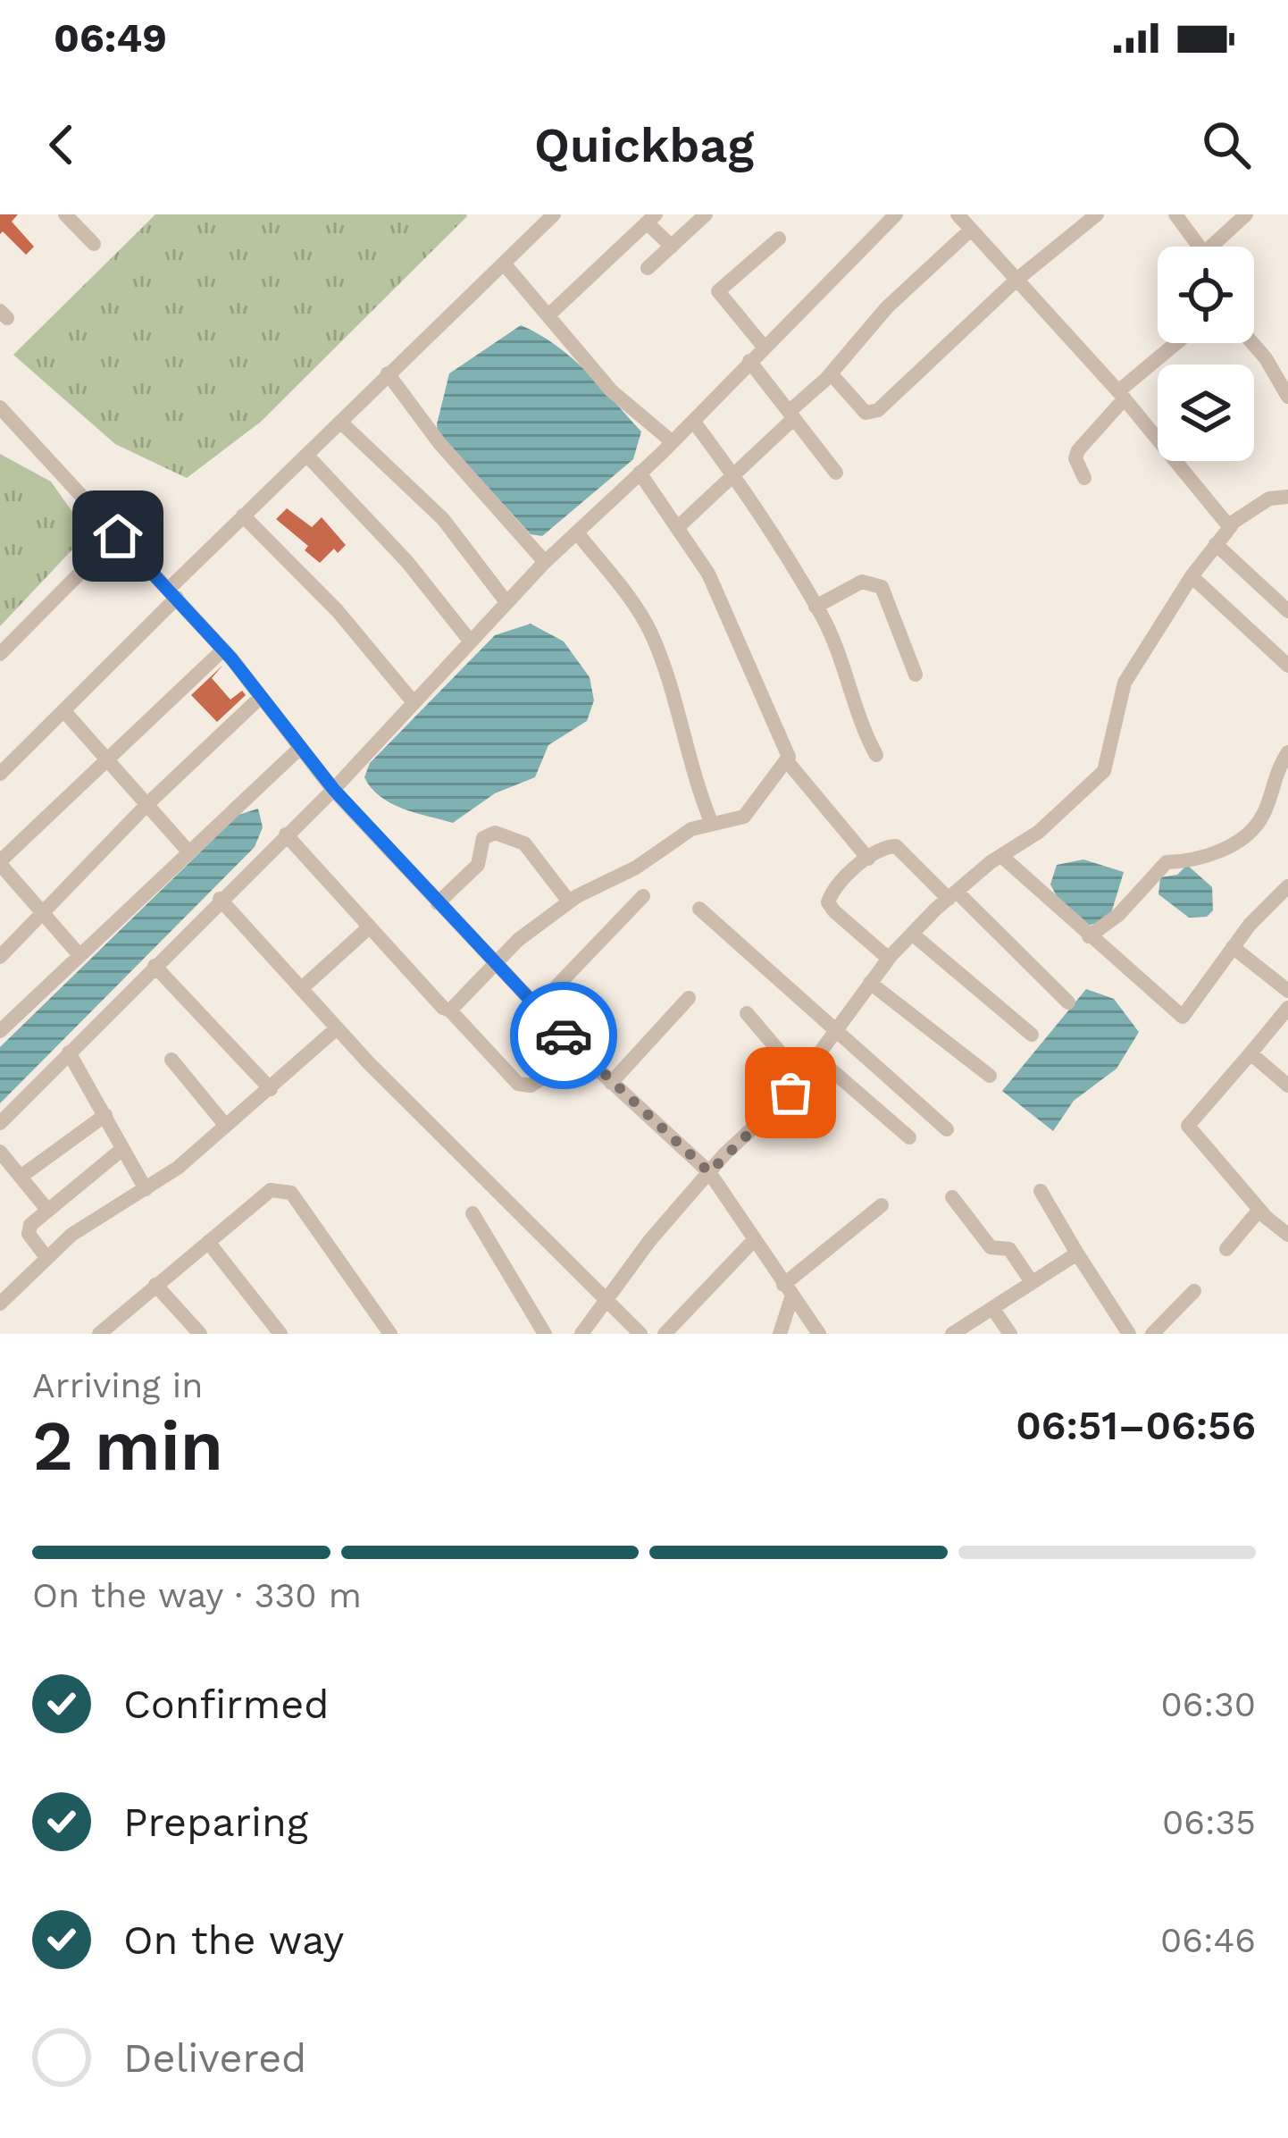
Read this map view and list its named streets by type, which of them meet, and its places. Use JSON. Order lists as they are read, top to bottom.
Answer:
{
  "page": {
    "status": "06:49",
    "header": "Quickbag",
    "heading": ["2 min", "Arriving in", "06:51–06:56"],
    "bar": "On the way · 330 m",
    "list": [
      ["Confirmed", "06:30"],
      ["Preparing", "06:35"],
      ["On the way", "06:46"],
      "Delivered"
    ]
  }
}
